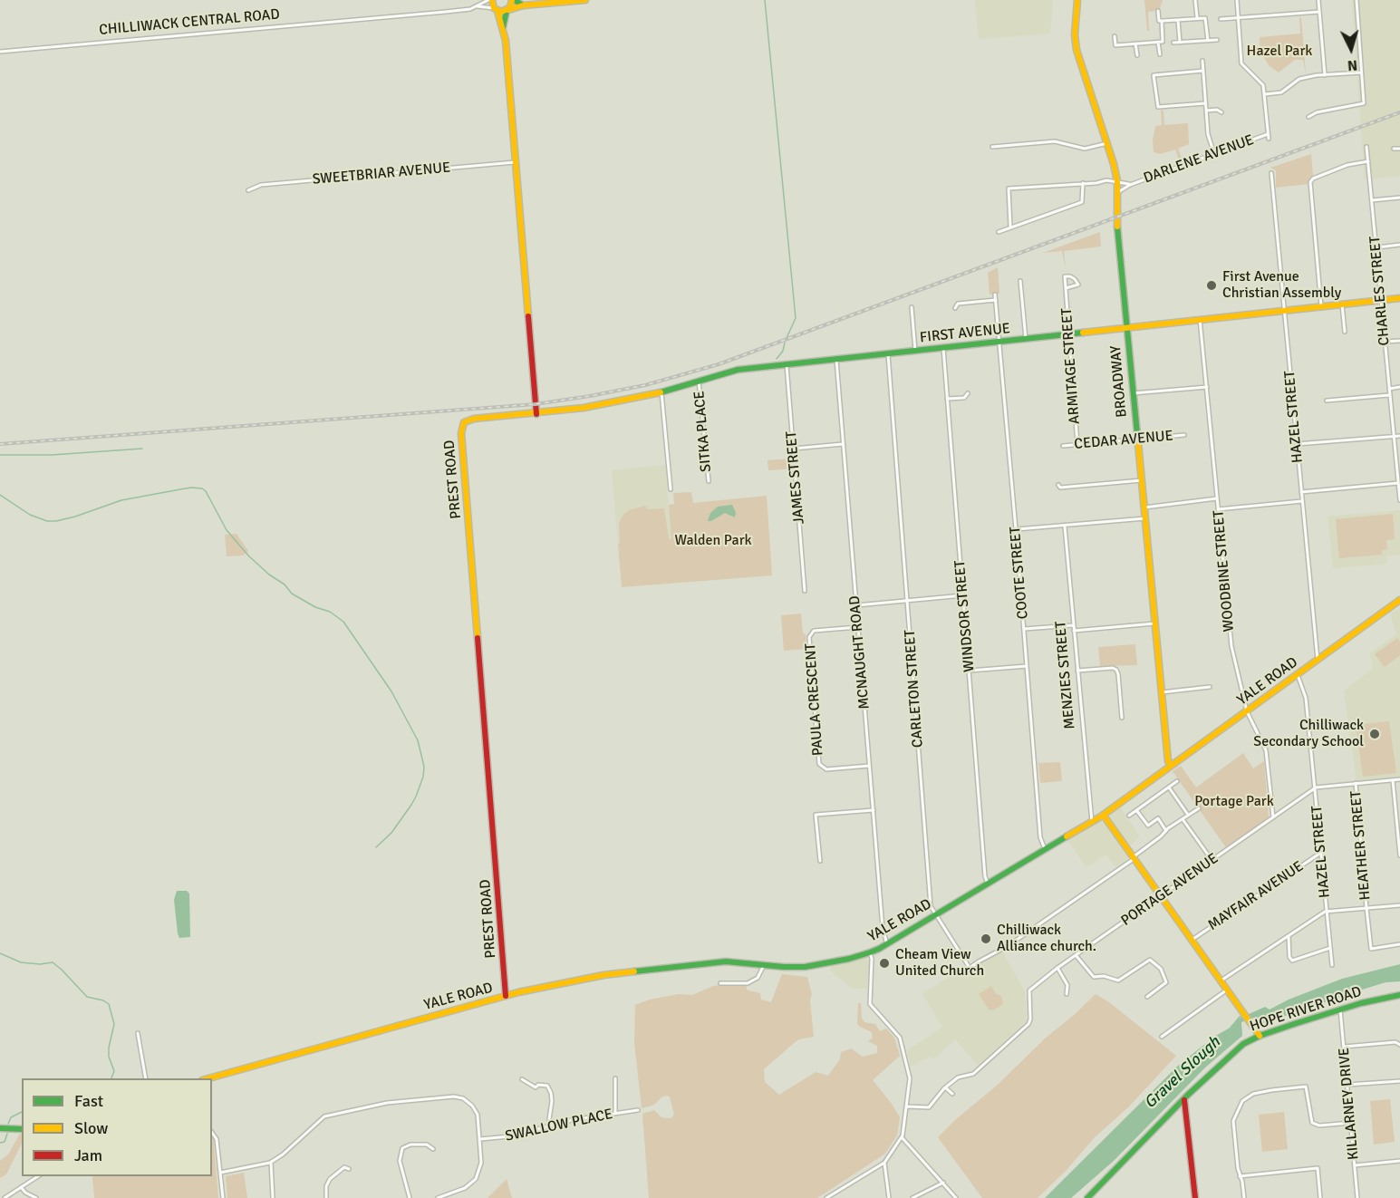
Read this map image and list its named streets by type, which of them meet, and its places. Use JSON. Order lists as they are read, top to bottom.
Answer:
{
  "streets": {
    "street": [
      "CHILLIWACK CENTRAL ROAD",
      "DARLENE AVENUE",
      "SWEETBRIAR AVENUE",
      "CHARLES STREET",
      "FIRST AVENUE",
      "ARMITAGE STREET",
      "BROADWAY",
      "HAZEL STREET",
      "SITKA PLACE",
      "CEDAR AVENUE",
      "JAMES STREET",
      "PREST ROAD",
      "WOODBINE STREET",
      "COOTE STREET",
      "WINDSOR STREET",
      "MCNAUGHT ROAD",
      "MENZIES STREET",
      "YALE ROAD",
      "CARLETON STREET",
      "PAULA CRESCENT",
      "HEATHER STREET",
      "PORTAGE AVENUE",
      "MAYFAIR AVENUE",
      "HOPE RIVER ROAD",
      "KILLARNEY DRIVE",
      "SWALLOW PLACE"
    ]
  },
  "crossings": [
    ["DARLENE AVENUE", "BROADWAY"],
    ["CHARLES STREET", "FIRST AVENUE"],
    ["FIRST AVENUE", "ARMITAGE STREET"],
    ["FIRST AVENUE", "BROADWAY"],
    ["FIRST AVENUE", "HAZEL STREET"],
    ["FIRST AVENUE", "SITKA PLACE"],
    ["FIRST AVENUE", "JAMES STREET"],
    ["FIRST AVENUE", "PREST ROAD"],
    ["FIRST AVENUE", "WOODBINE STREET"],
    ["FIRST AVENUE", "COOTE STREET"],
    ["FIRST AVENUE", "WINDSOR STREET"],
    ["FIRST AVENUE", "MCNAUGHT ROAD"],
    ["FIRST AVENUE", "CARLETON STREET"],
    ["ARMITAGE STREET", "CEDAR AVENUE"],
    ["BROADWAY", "CEDAR AVENUE"],
    ["BROADWAY", "YALE ROAD"],
    ["HAZEL STREET", "YALE ROAD"],
    ["HAZEL STREET", "PORTAGE AVENUE"],
    ["HAZEL STREET", "MAYFAIR AVENUE"],
    ["PREST ROAD", "YALE ROAD"],
    ["WOODBINE STREET", "YALE ROAD"],
    ["WOODBINE STREET", "PORTAGE AVENUE"],
    ["COOTE STREET", "YALE ROAD"],
    ["WINDSOR STREET", "YALE ROAD"],
    ["MCNAUGHT ROAD", "YALE ROAD"],
    ["MCNAUGHT ROAD", "PAULA CRESCENT"],
    ["MENZIES STREET", "YALE ROAD"],
    ["YALE ROAD", "CARLETON STREET"],
    ["HEATHER STREET", "PORTAGE AVENUE"],
    ["HOPE RIVER ROAD", "KILLARNEY DRIVE"]
  ],
  "water": ["Gravel Slough"],
  "parks": ["Hazel Park", "Walden Park", "Portage Park"],
  "places": [
    "First Avenue Christian Assembly",
    "Chilliwack Secondary School",
    "Chilliwack Alliance church.",
    "Cheam View United Church"
  ],
  "legend": ["Fast", "Slow", "Jam"],
  "north": "bottom"
}
